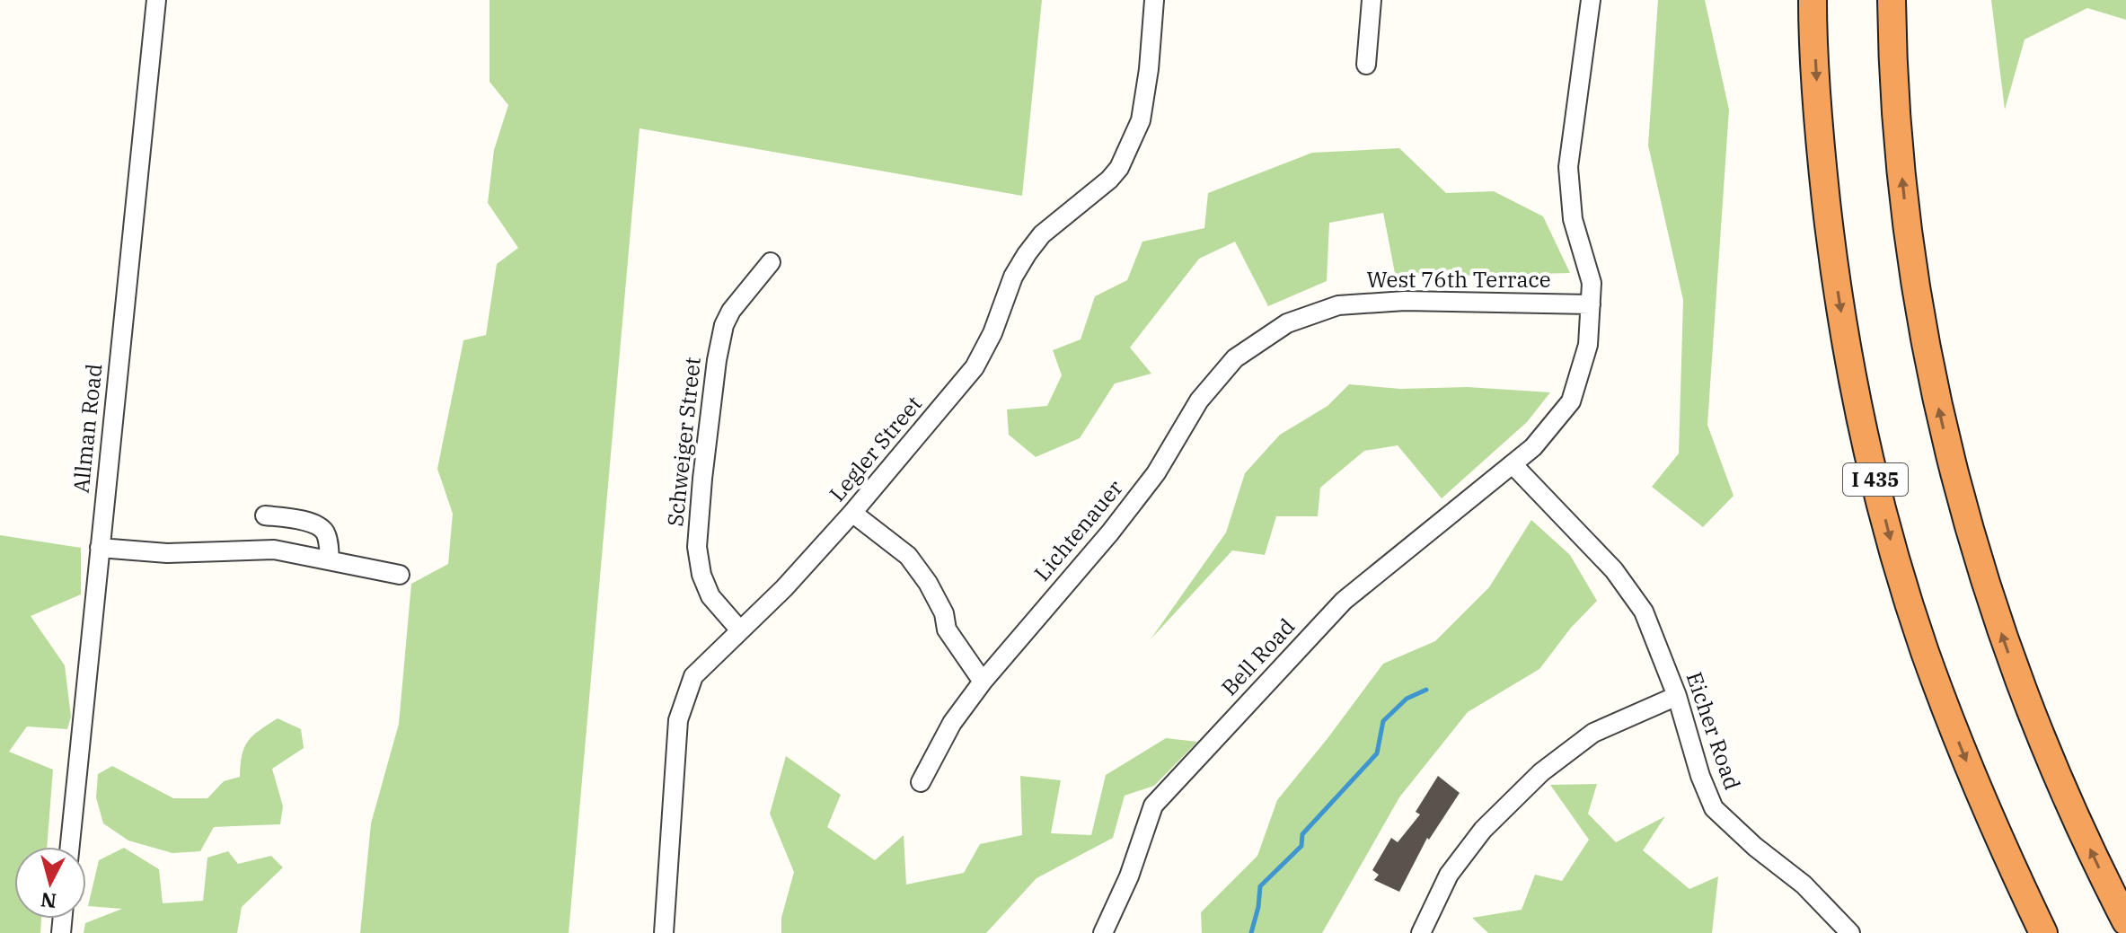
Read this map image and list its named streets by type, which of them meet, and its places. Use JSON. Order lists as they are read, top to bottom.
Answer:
{
  "streets": {
    "highway": ["I 435"],
    "street": [
      "West 76th Terrace",
      "Allman Road",
      "Schweiger Street",
      "Legler Street",
      "Lichtenauer",
      "Bell Road",
      "Eicher Road"
    ]
  },
  "crossings": [
    ["West 76th Terrace", "Lichtenauer"],
    ["West 76th Terrace", "Bell Road"],
    ["Schweiger Street", "Legler Street"],
    ["Bell Road", "Eicher Road"]
  ],
  "north": "bottom"
}
